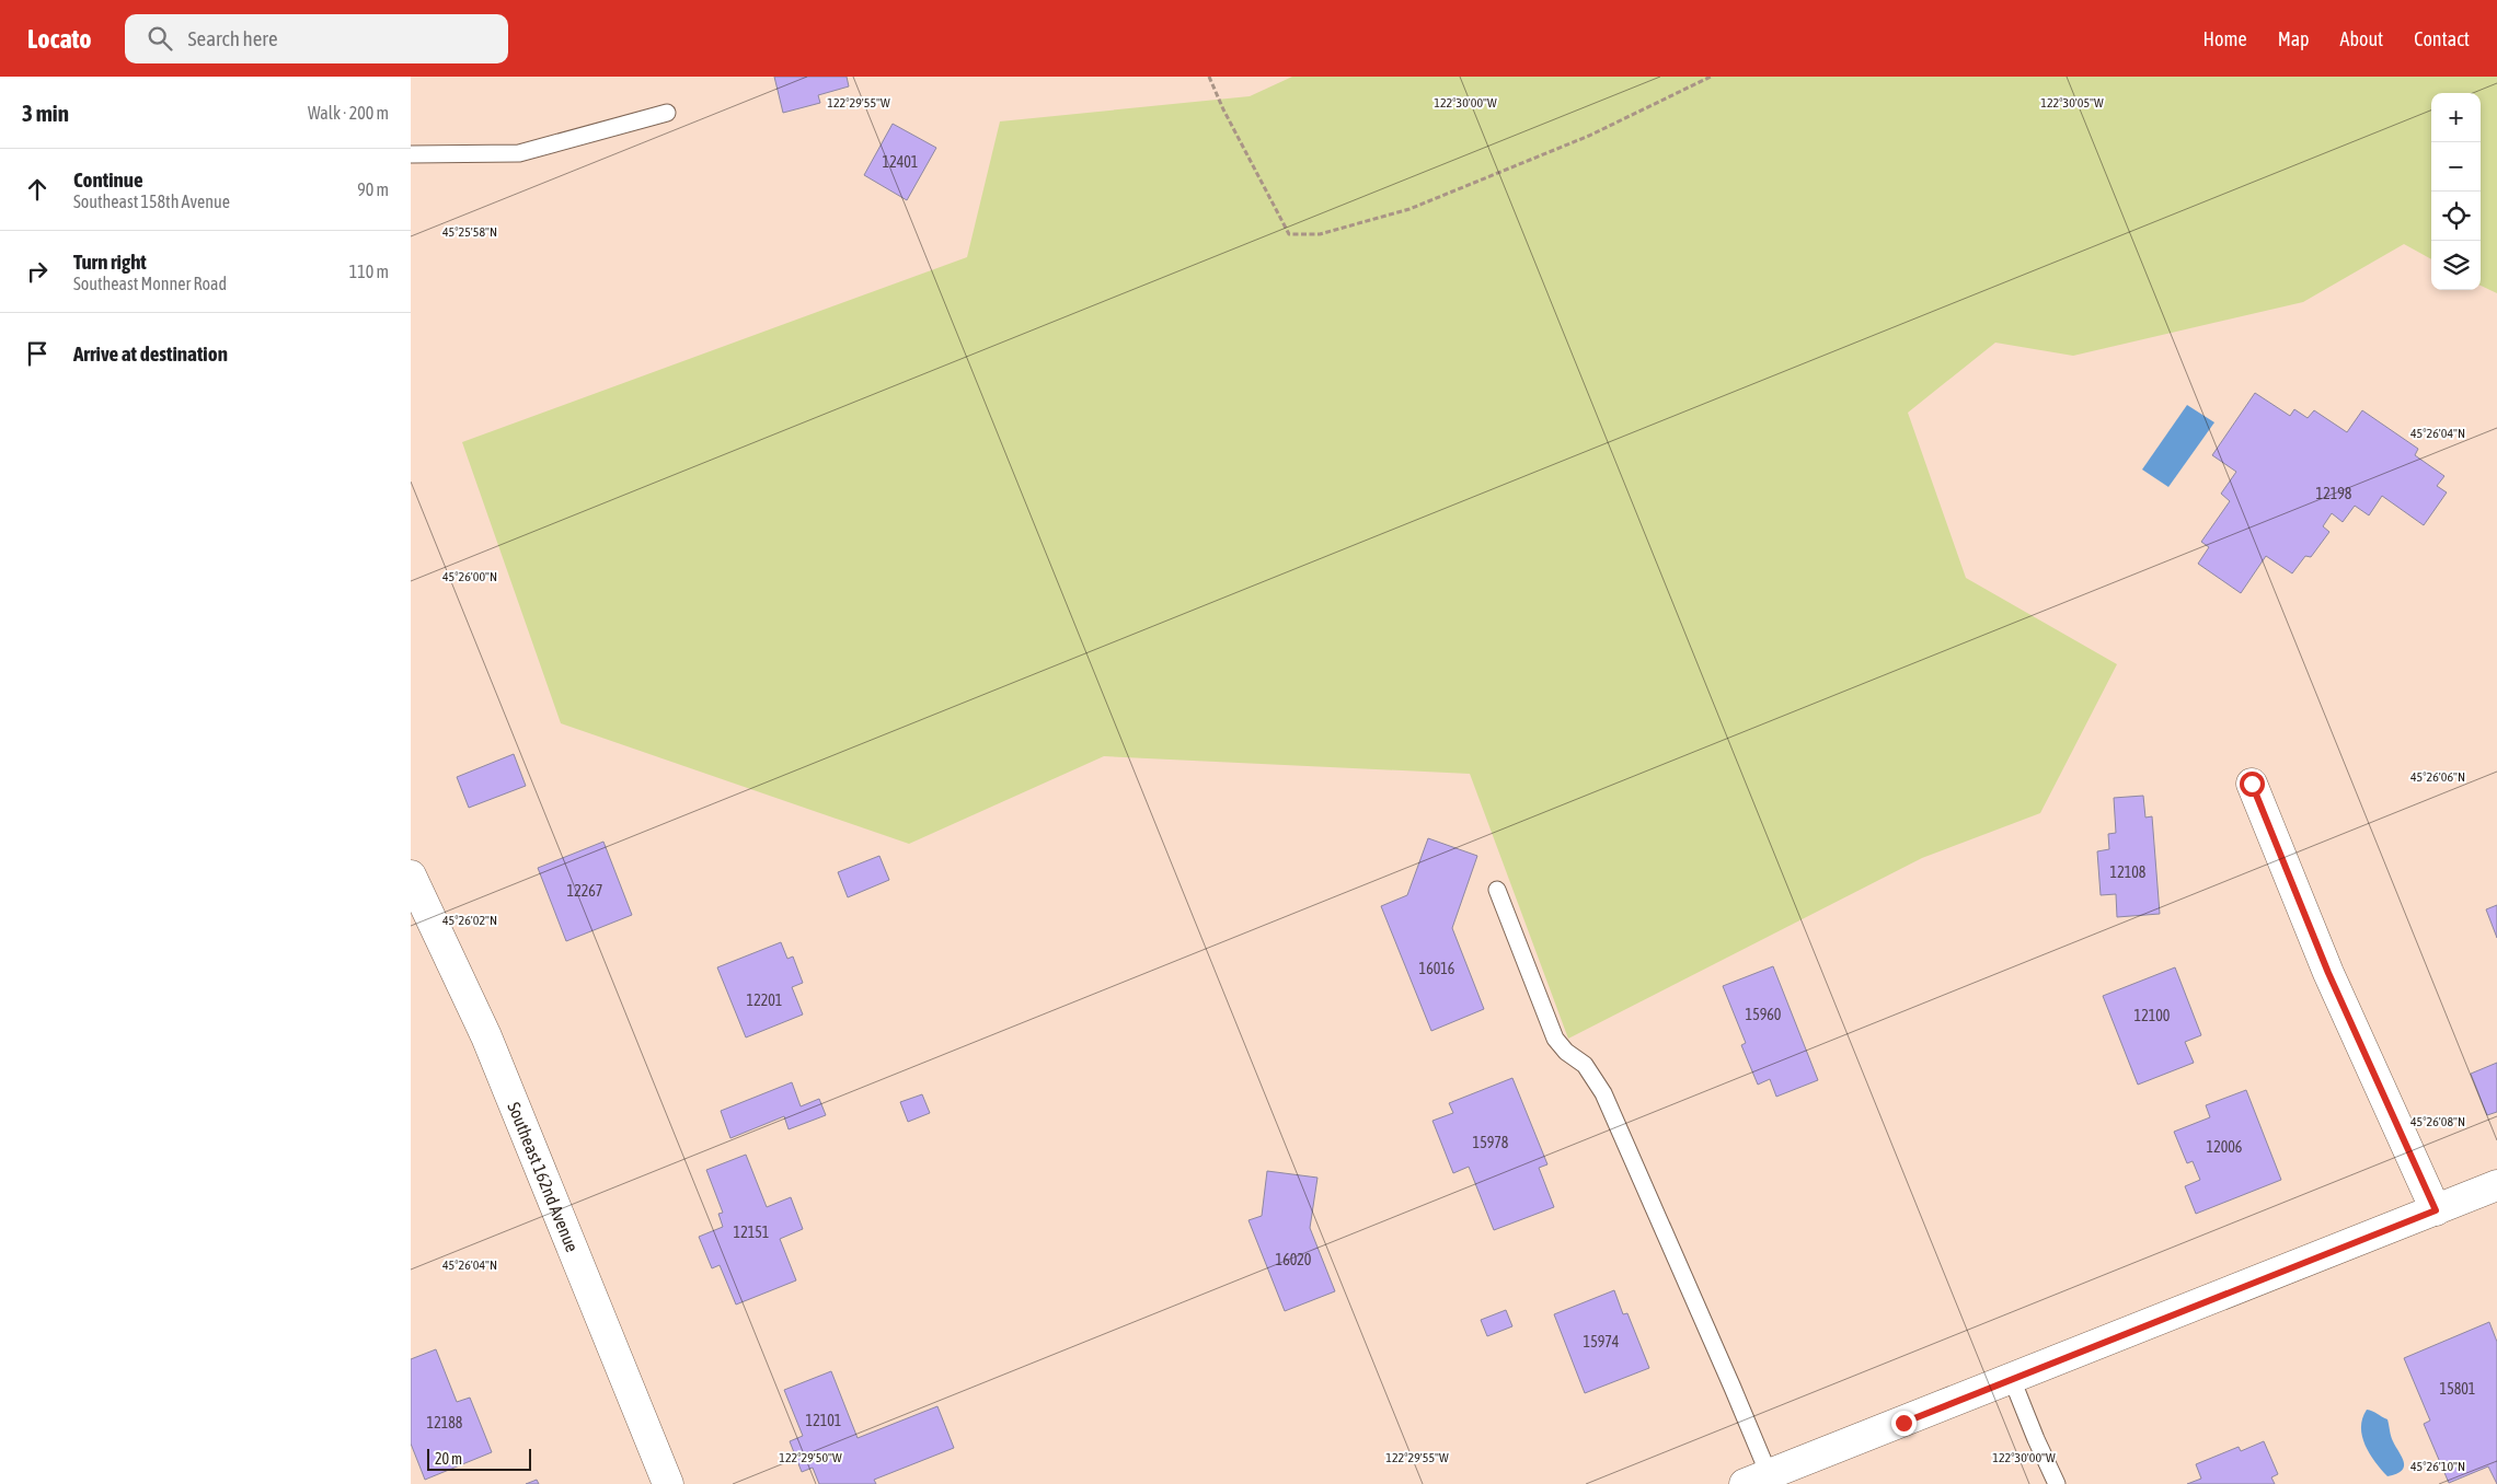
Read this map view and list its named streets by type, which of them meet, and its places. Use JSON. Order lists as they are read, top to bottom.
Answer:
{
  "streets": {
    "street": ["Southeast 162nd Avenue"]
  },
  "house_numbers": [
    "12401",
    "12198",
    "12108",
    "12267",
    "16016",
    "12201",
    "15960",
    "12100",
    "15978",
    "12006",
    "12151",
    "16020",
    "15974",
    "15801",
    "12101",
    "12188"
  ],
  "scale_bar": "20 m",
  "page": {
    "header": "Locato",
    "search": "Search here",
    "nav": [
      "Home",
      "Map",
      "About",
      "Contact"
    ],
    "heading": ["3 min", "Walk · 200 m"],
    "map_buttons": ["+", "−"],
    "list": [
      ["Continue", "Southeast 158th Avenue", "90 m"],
      ["Turn right", "Southeast Monner Road", "110 m"],
      "Arrive at destination"
    ],
    "scale": "20 m"
  },
  "coordinates": [
    "122°30'05\"W",
    "122°29'55\"W",
    "122°30'00\"W",
    "45°25'58\"N",
    "45°26'04\"N",
    "45°26'00\"N",
    "45°26'06\"N",
    "45°26'02\"N",
    "45°26'08\"N",
    "122°29'50\"W",
    "45°26'10\"N"
  ]
}
